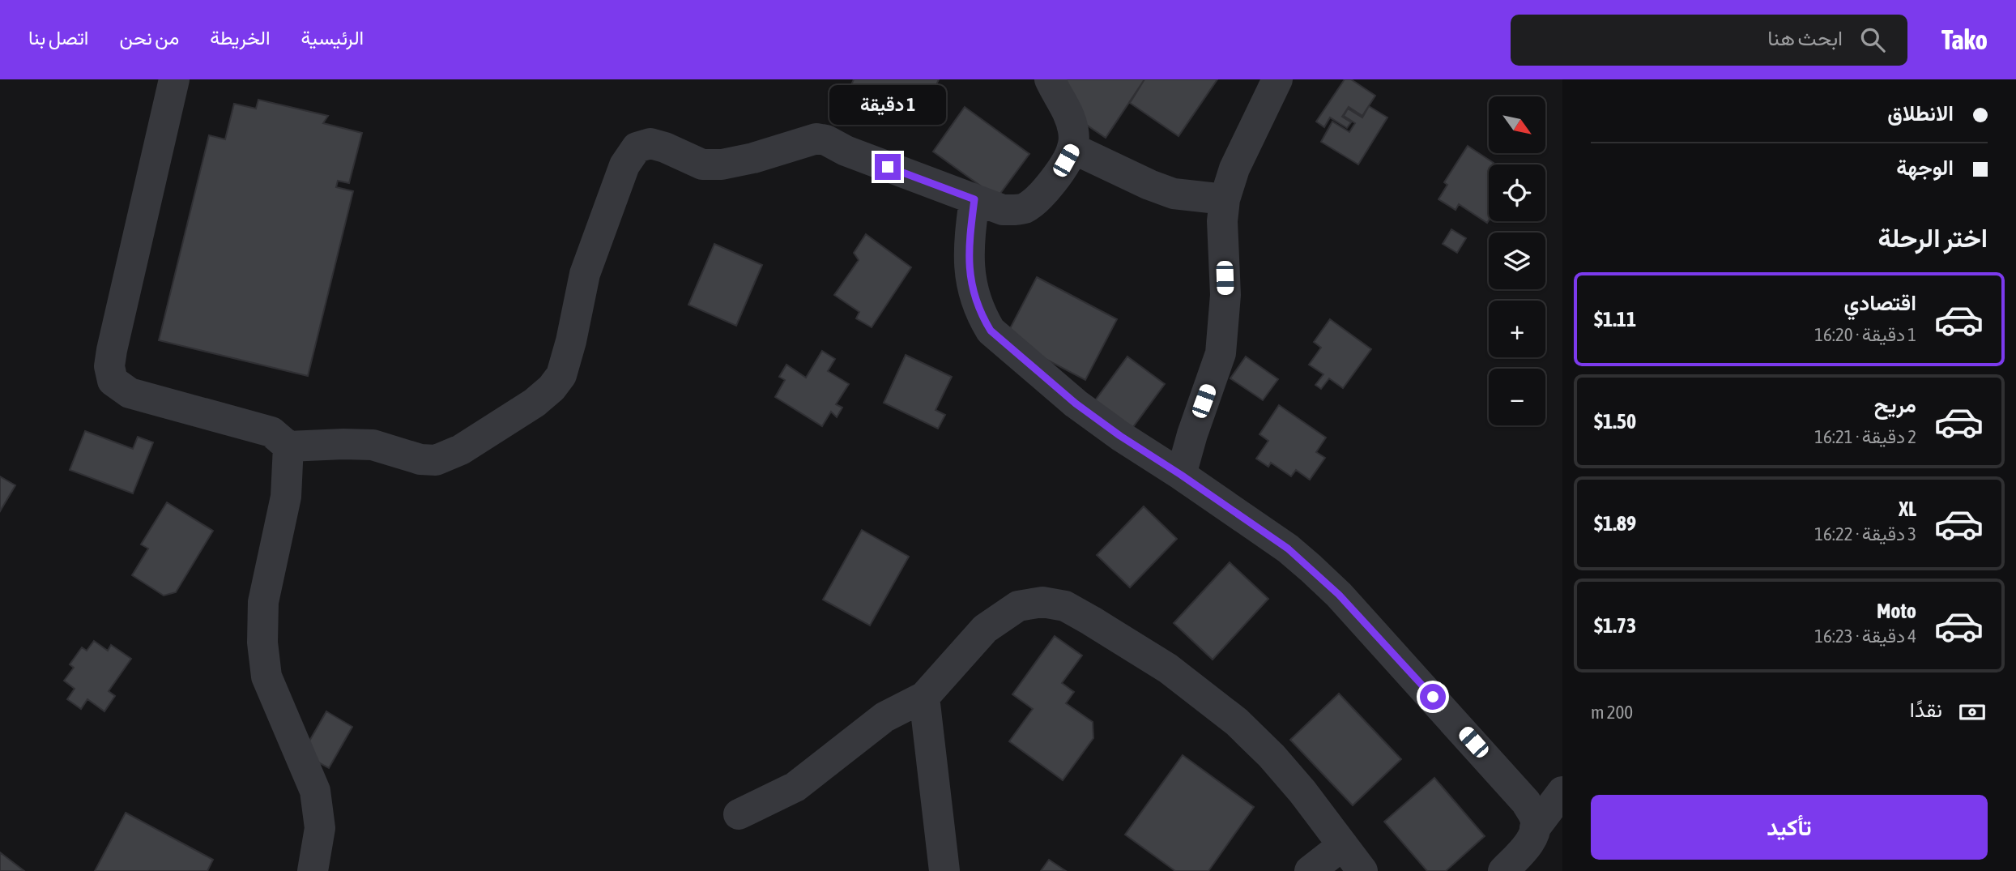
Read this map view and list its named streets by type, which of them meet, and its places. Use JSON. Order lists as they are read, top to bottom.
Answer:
{
  "north": "bottom right",
  "page": {
    "header": "Tako",
    "search": "ابحث هنا",
    "nav": [
      "الرئيسية",
      "الخريطة",
      "من نحن",
      "اتصل بنا"
    ],
    "banner": ["الانطلاق", "الوجهة"],
    "bubble": "1 دقيقة",
    "map_buttons": ["+", "−"],
    "heading": "اختر الرحلة",
    "list": [
      {
        "name": "اقتصادي",
        "note": "1 دقيقة · 16:20",
        "value": "$1.11"
      },
      {
        "name": "مريح",
        "note": "2 دقيقة · 16:21",
        "value": "$1.50"
      },
      {
        "name": "XL",
        "note": "3 دقيقة · 16:22",
        "value": "$1.89"
      },
      {
        "name": "Moto",
        "note": "4 دقيقة · 16:23",
        "value": "$1.73"
      }
    ],
    "pay": ["نقدًا", "200 m"],
    "buttons": "تأكيد"
  }
}
